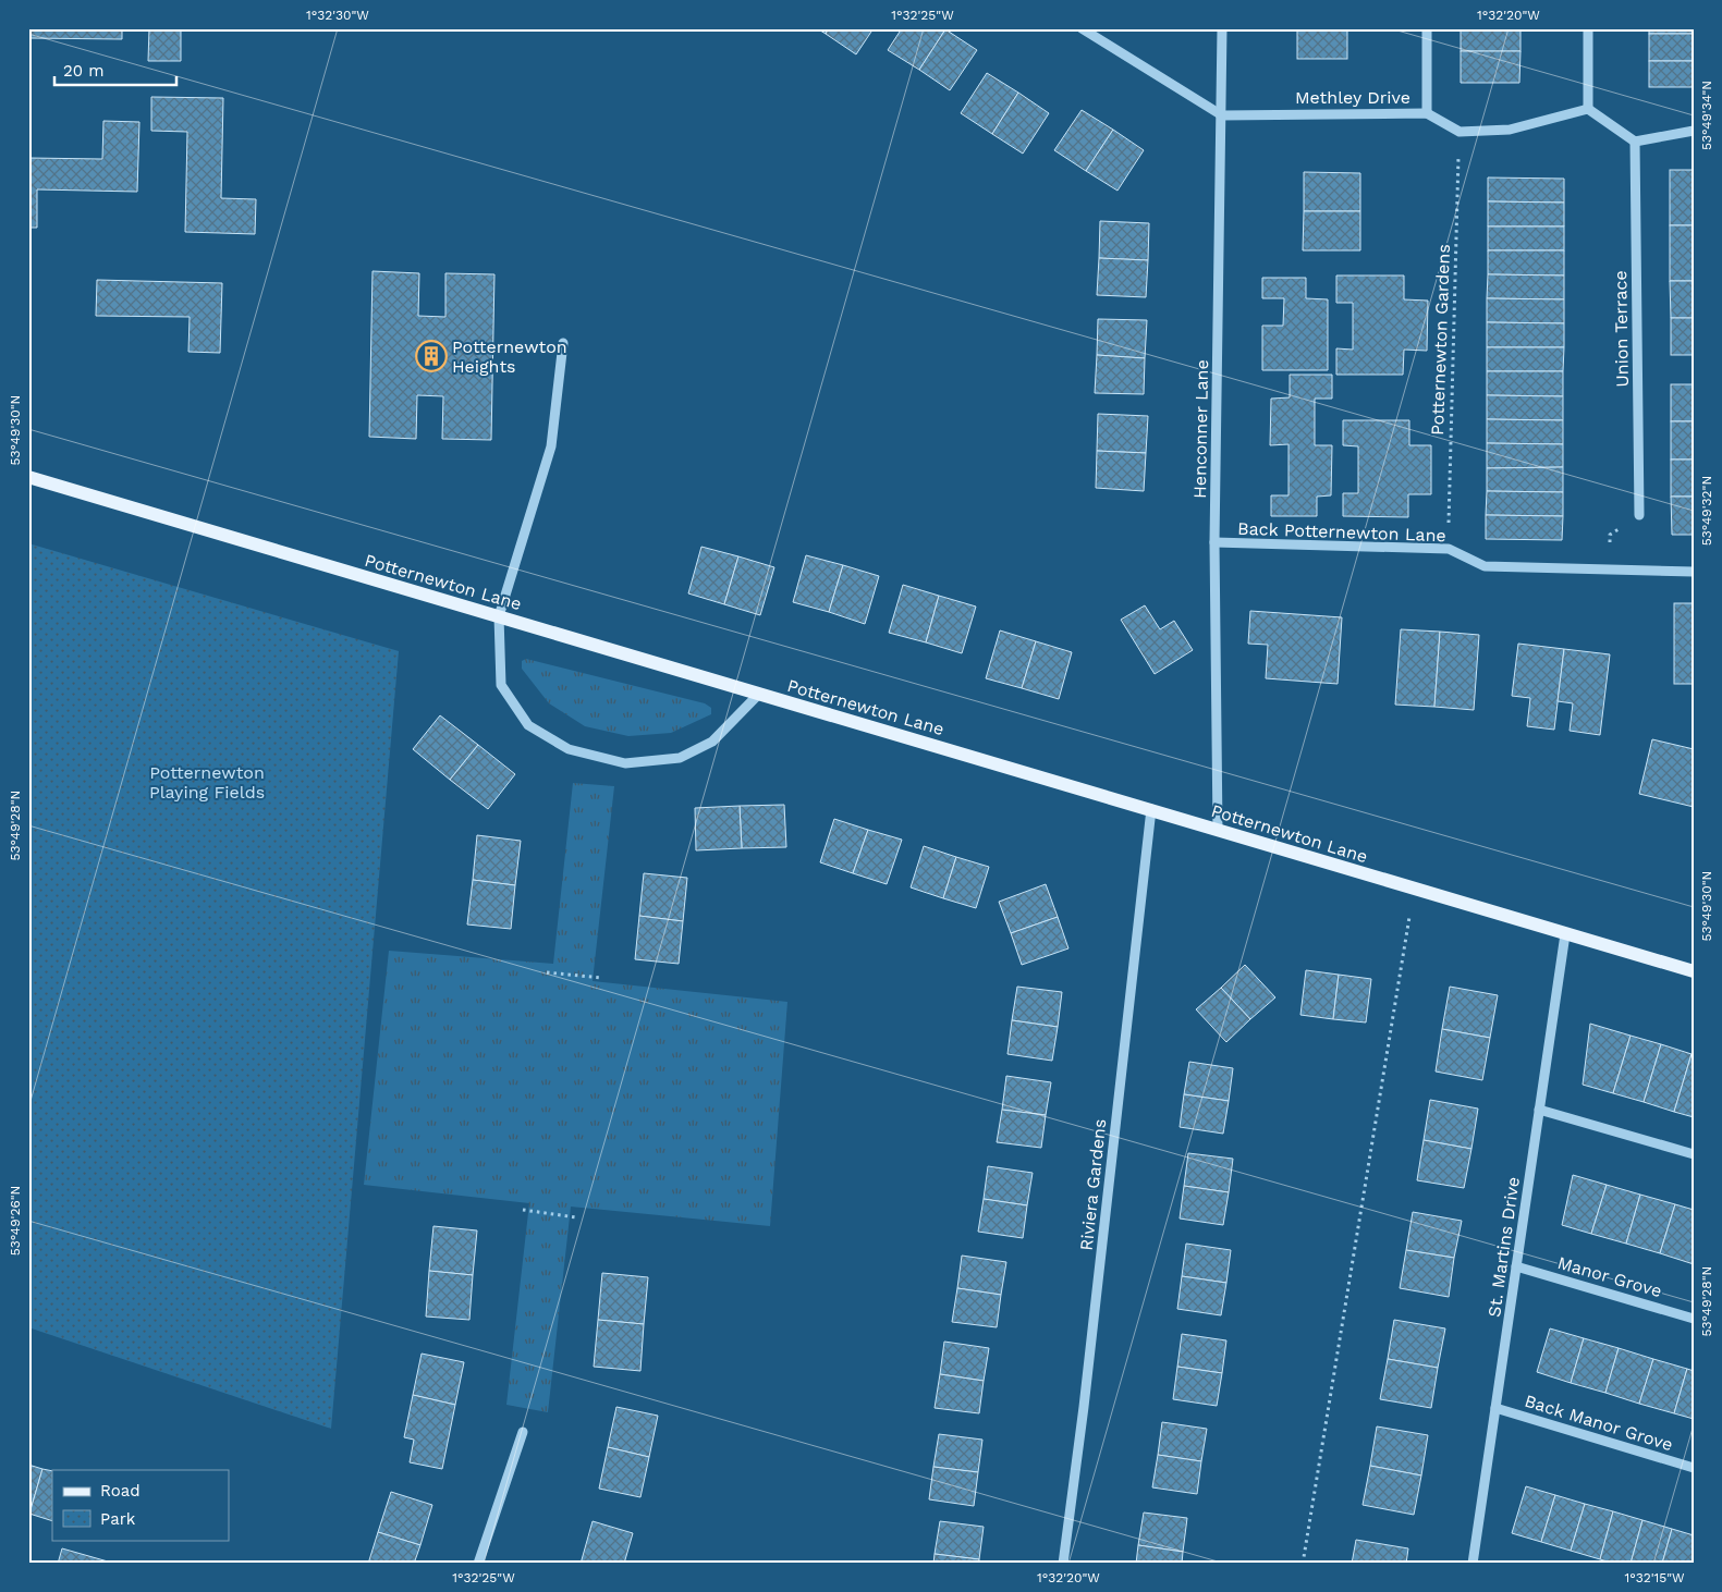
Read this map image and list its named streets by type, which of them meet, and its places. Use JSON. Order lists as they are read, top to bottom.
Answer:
{
  "streets": {
    "main road": ["Potternewton Lane"],
    "street": [
      "Methley Drive",
      "Union Terrace",
      "Henconner Lane",
      "Back Potternewton Lane",
      "Riviera Gardens",
      "St. Martins Drive",
      "Manor Grove",
      "Back Manor Grove"
    ],
    "path": ["Potternewton Gardens"]
  },
  "crossings": [
    ["Methley Drive", "Potternewton Gardens"],
    ["Methley Drive", "Henconner Lane"],
    ["Potternewton Gardens", "Back Potternewton Lane"],
    ["Henconner Lane", "Back Potternewton Lane"],
    ["Henconner Lane", "Potternewton Lane"],
    ["Potternewton Lane", "Riviera Gardens"],
    ["Potternewton Lane", "St. Martins Drive"],
    ["St. Martins Drive", "Manor Grove"],
    ["St. Martins Drive", "Back Manor Grove"]
  ],
  "parks": ["Potternewton Playing Fields"],
  "places": {
    "building": ["Potternewton Heights"]
  },
  "legend": ["Road", "Park"],
  "scale_bar": "20 m",
  "coordinates": [
    "1°32'30\"W",
    "1°32'25\"W",
    "1°32'20\"W",
    "53°49'34\"N",
    "53°49'30\"N",
    "53°49'32\"N",
    "53°49'28\"N",
    "53°49'26\"N",
    "1°32'15\"W"
  ]
}
